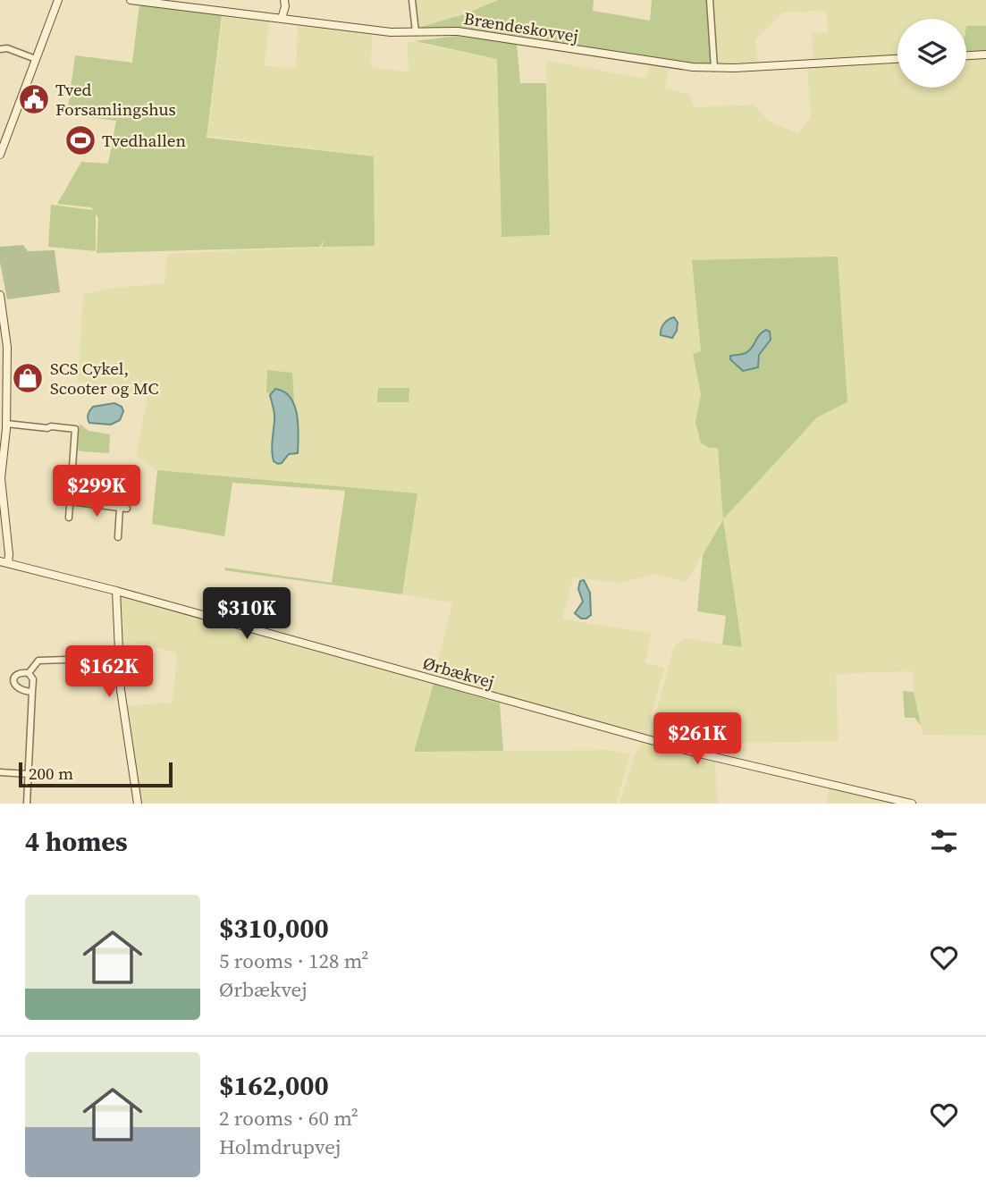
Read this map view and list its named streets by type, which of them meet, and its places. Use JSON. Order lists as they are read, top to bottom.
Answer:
{
  "streets": {
    "street": ["Brændeskovvej", "Ørbækvej"]
  },
  "places": {
    "public building": ["Tved Forsamlingshus"],
    "sports": ["Tvedhallen"],
    "shop": ["SCS Cykel, Scooter og MC"]
  },
  "scale_bar": "200 m",
  "page": {
    "price": [
      "$299K",
      "$310K",
      "$162K",
      "$261K"
    ],
    "scale": "200 m",
    "heading": "4 homes",
    "list": [
      {
        "name": "$310,000",
        "note": "5 rooms · 128 m² · Ørbækvej"
      },
      {
        "name": "$162,000",
        "note": "2 rooms · 60 m² · Holmdrupvej"
      }
    ]
  }
}
